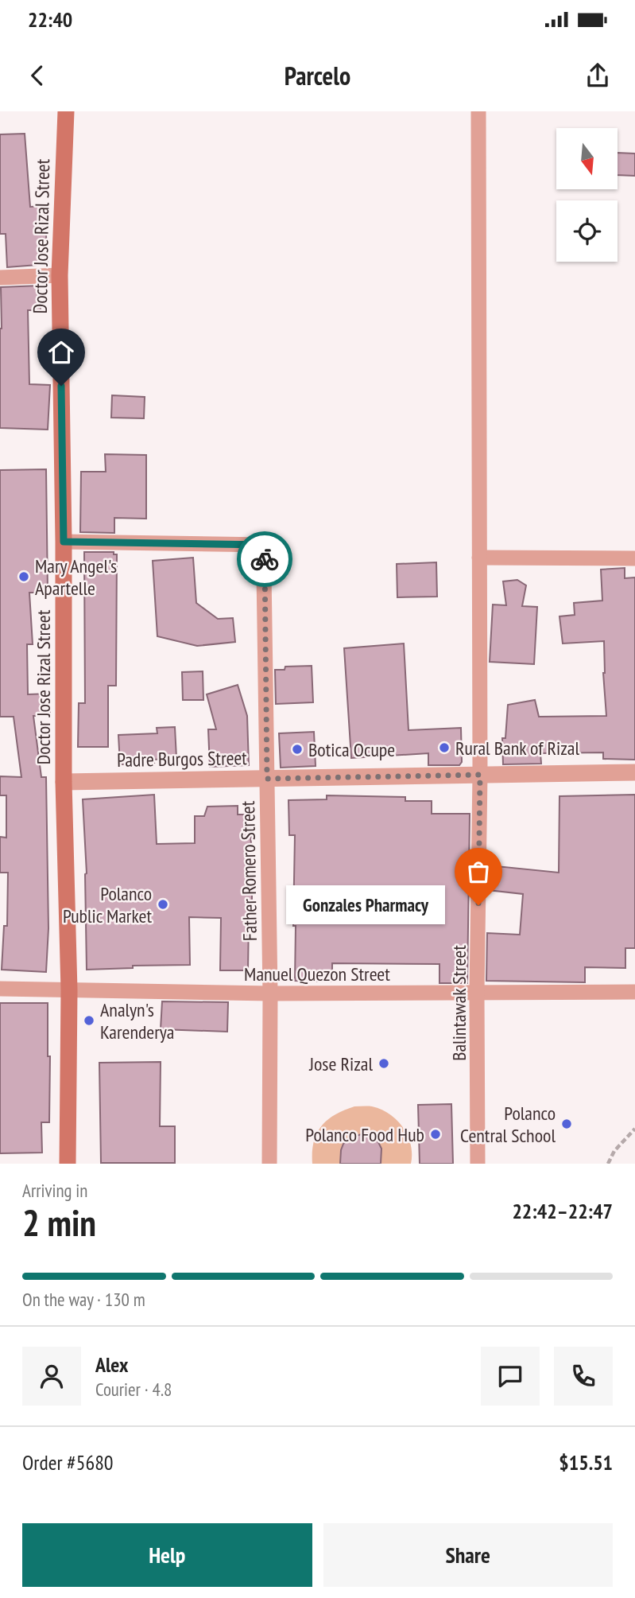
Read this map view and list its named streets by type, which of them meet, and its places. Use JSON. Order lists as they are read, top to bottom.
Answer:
{
  "streets": {
    "main road": ["Doctor Jose Rizal Street"],
    "street": [
      "Padre Burgos Street",
      "Father Romero Street",
      "Manuel Quezon Street",
      "Balintawak Street"
    ]
  },
  "crossings": [
    ["Doctor Jose Rizal Street", "Padre Burgos Street"],
    ["Doctor Jose Rizal Street", "Father Romero Street"],
    ["Doctor Jose Rizal Street", "Manuel Quezon Street"],
    ["Padre Burgos Street", "Father Romero Street"],
    ["Padre Burgos Street", "Balintawak Street"],
    ["Father Romero Street", "Manuel Quezon Street"],
    ["Manuel Quezon Street", "Balintawak Street"]
  ],
  "places": [
    "Mary Angel's Apartelle",
    "Rural Bank of Rizal",
    "Botica Ocupe",
    "Polanco Public Market",
    "Gonzales Pharmacy",
    "Analyn's Karenderya",
    "Jose Rizal",
    "Polanco Central School",
    "Polanco Food Hub"
  ],
  "north": "bottom",
  "page": {
    "status": "22:40",
    "header": "Parcelo",
    "bubble": "Gonzales Pharmacy",
    "heading": ["2 min", "Arriving in", "22:42–22:47"],
    "panel": [
      "Alex",
      "Courier · 4.8",
      "Order #5680",
      "$15.51"
    ],
    "bar": "On the way · 130 m",
    "buttons": ["Help", "Share"]
  }
}
